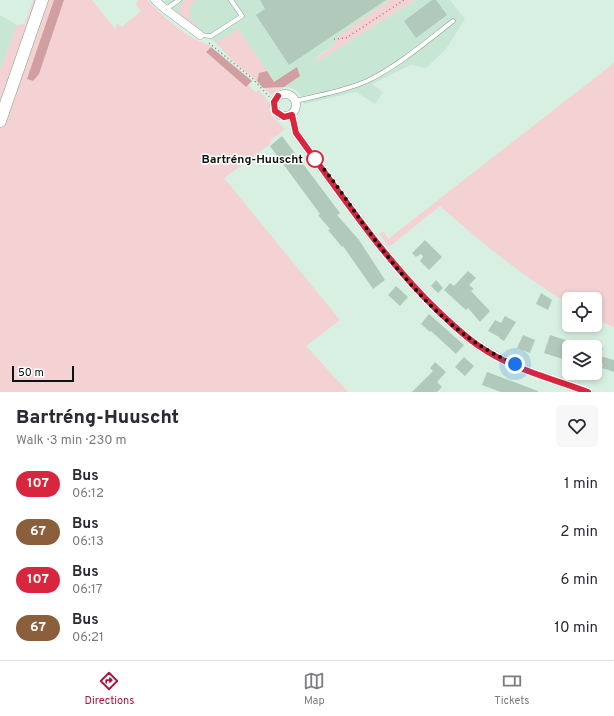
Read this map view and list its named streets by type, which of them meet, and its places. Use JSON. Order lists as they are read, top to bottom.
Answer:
{
  "places": ["Bartréng-Huuscht"],
  "lines": ["bus line 107"],
  "scale_bar": "50 m",
  "page": {
    "scale": "50 m",
    "heading": ["Bartréng-Huuscht", "Walk · 3 min · 230 m"],
    "list": [
      {
        "mark": "107",
        "name": "Bus",
        "note": "06:12",
        "value": "1 min"
      },
      {
        "mark": "67",
        "name": "Bus",
        "note": "06:13",
        "value": "2 min"
      },
      {
        "mark": "107",
        "name": "Bus",
        "note": "06:17",
        "value": "6 min"
      },
      {
        "mark": "67",
        "name": "Bus",
        "note": "06:21",
        "value": "10 min"
      }
    ],
    "tabs": ["Directions", "Map", "Tickets"]
  }
}
